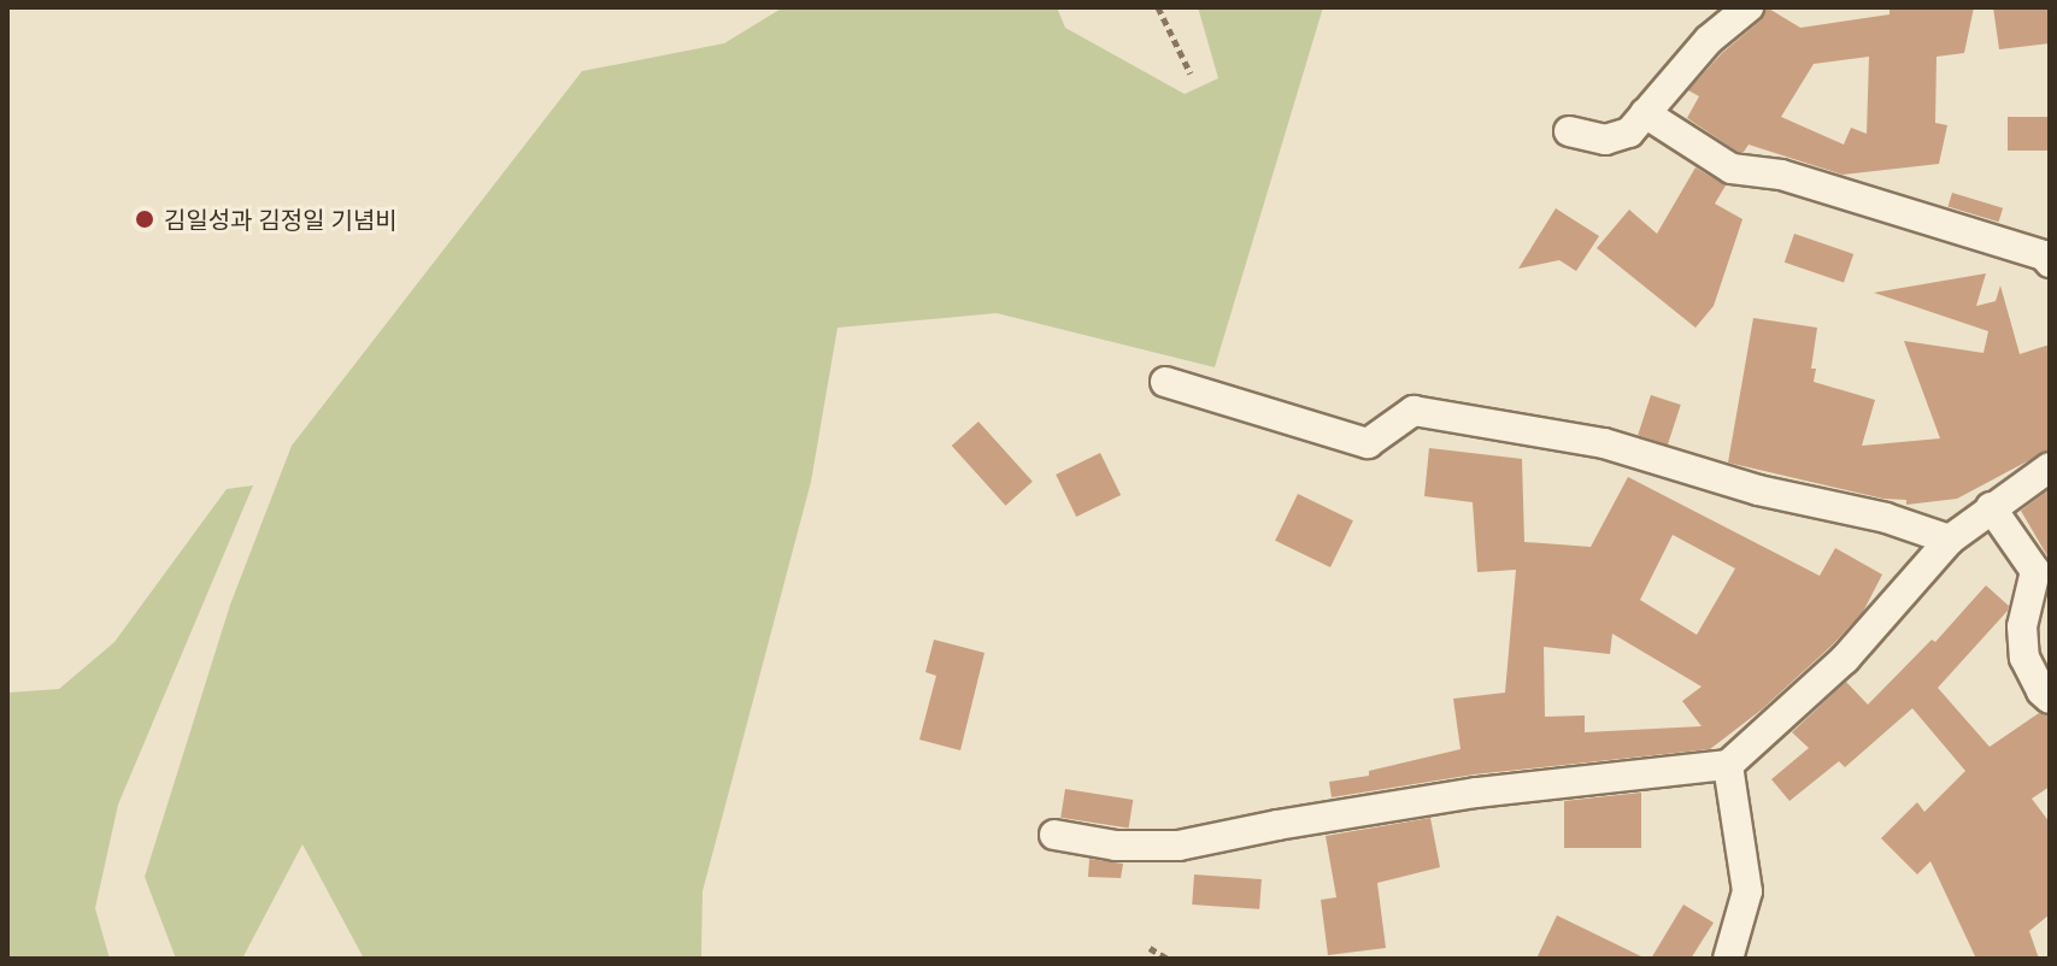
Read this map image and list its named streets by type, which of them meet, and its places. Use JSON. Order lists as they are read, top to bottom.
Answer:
{
  "places": ["김일성과 김정일 기념비"]
}
